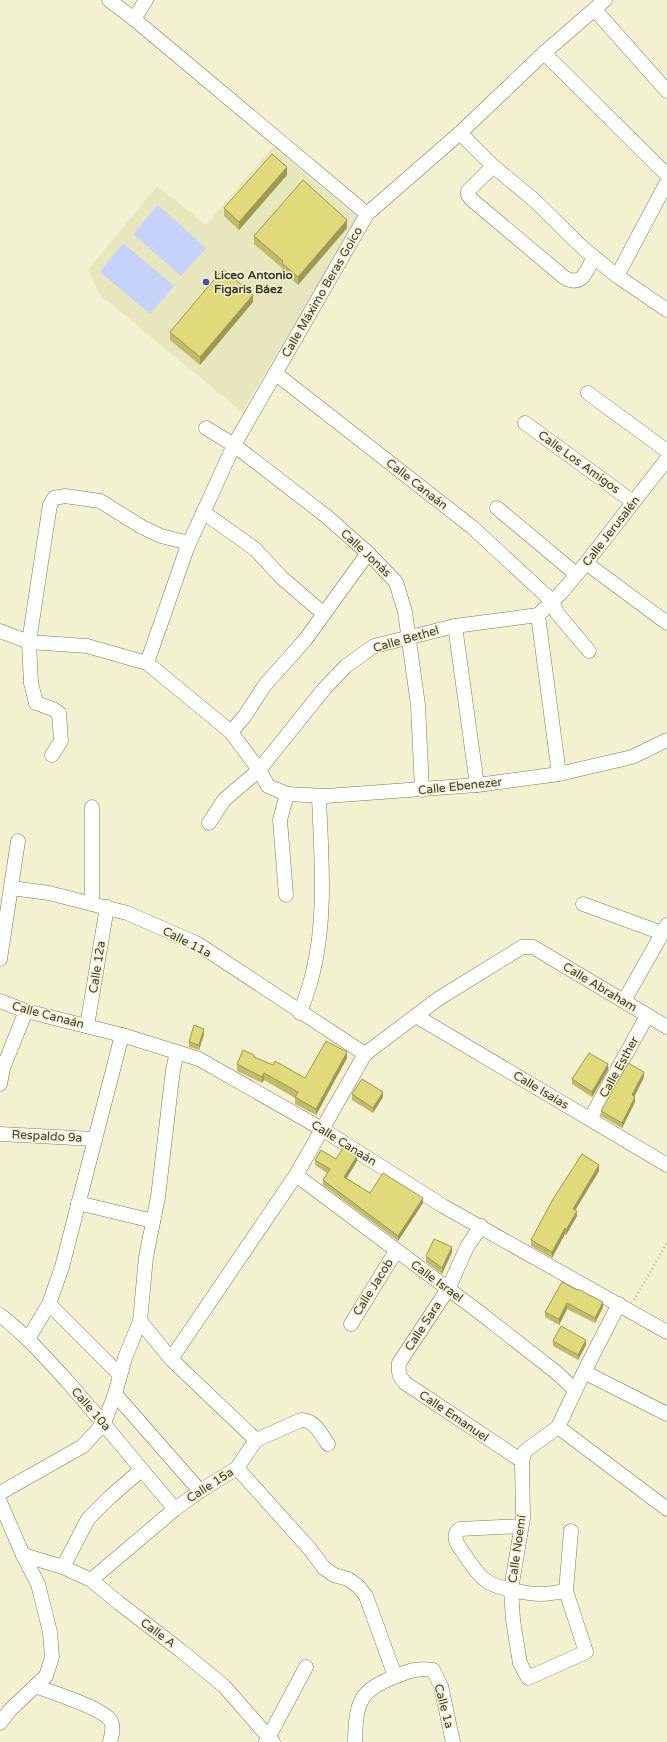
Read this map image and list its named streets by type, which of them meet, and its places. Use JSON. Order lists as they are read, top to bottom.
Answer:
{
  "streets": {
    "street": [
      "Calle Máximo Beras Goico",
      "Calle Los Amigos",
      "Calle Canaán",
      "Calle Jerusalén",
      "Calle Jonás",
      "Calle Bethel",
      "Calle Ebenezer",
      "Calle 11a",
      "Calle 12a",
      "Calle Abraham",
      "Calle Esther",
      "Calle Isaías",
      "Respaldo 9a",
      "Calle Israel",
      "Calle Jacob",
      "Calle Sara",
      "Calle 10a",
      "Calle Emanuel",
      "Calle 15a",
      "Calle Noemí",
      "Calle A",
      "Calle 1a"
    ]
  },
  "crossings": [
    ["Calle Máximo Beras Goico", "Calle Canaán"],
    ["Calle Máximo Beras Goico", "Calle Jonás"],
    ["Calle Máximo Beras Goico", "Calle Ebenezer"],
    ["Calle Los Amigos", "Calle Jerusalén"],
    ["Calle Canaán", "Calle Jerusalén"],
    ["Calle Canaán", "Calle 12a"],
    ["Calle Canaán", "Calle Sara"],
    ["Calle Jonás", "Calle Bethel"],
    ["Calle Jonás", "Calle Ebenezer"],
    ["Calle Bethel", "Calle Ebenezer"],
    ["Calle 11a", "Calle 12a"],
    ["Calle Abraham", "Calle Esther"],
    ["Calle Abraham", "Calle Isaías"],
    ["Calle Esther", "Calle Isaías"],
    ["Calle Israel", "Calle Jacob"],
    ["Calle Israel", "Calle Sara"],
    ["Calle Sara", "Calle Emanuel"],
    ["Calle 10a", "Calle 15a"],
    ["Calle Emanuel", "Calle Noemí"],
    ["Calle 15a", "Calle A"]
  ],
  "places": ["Liceo Antonio Figaris Báez"]
}
